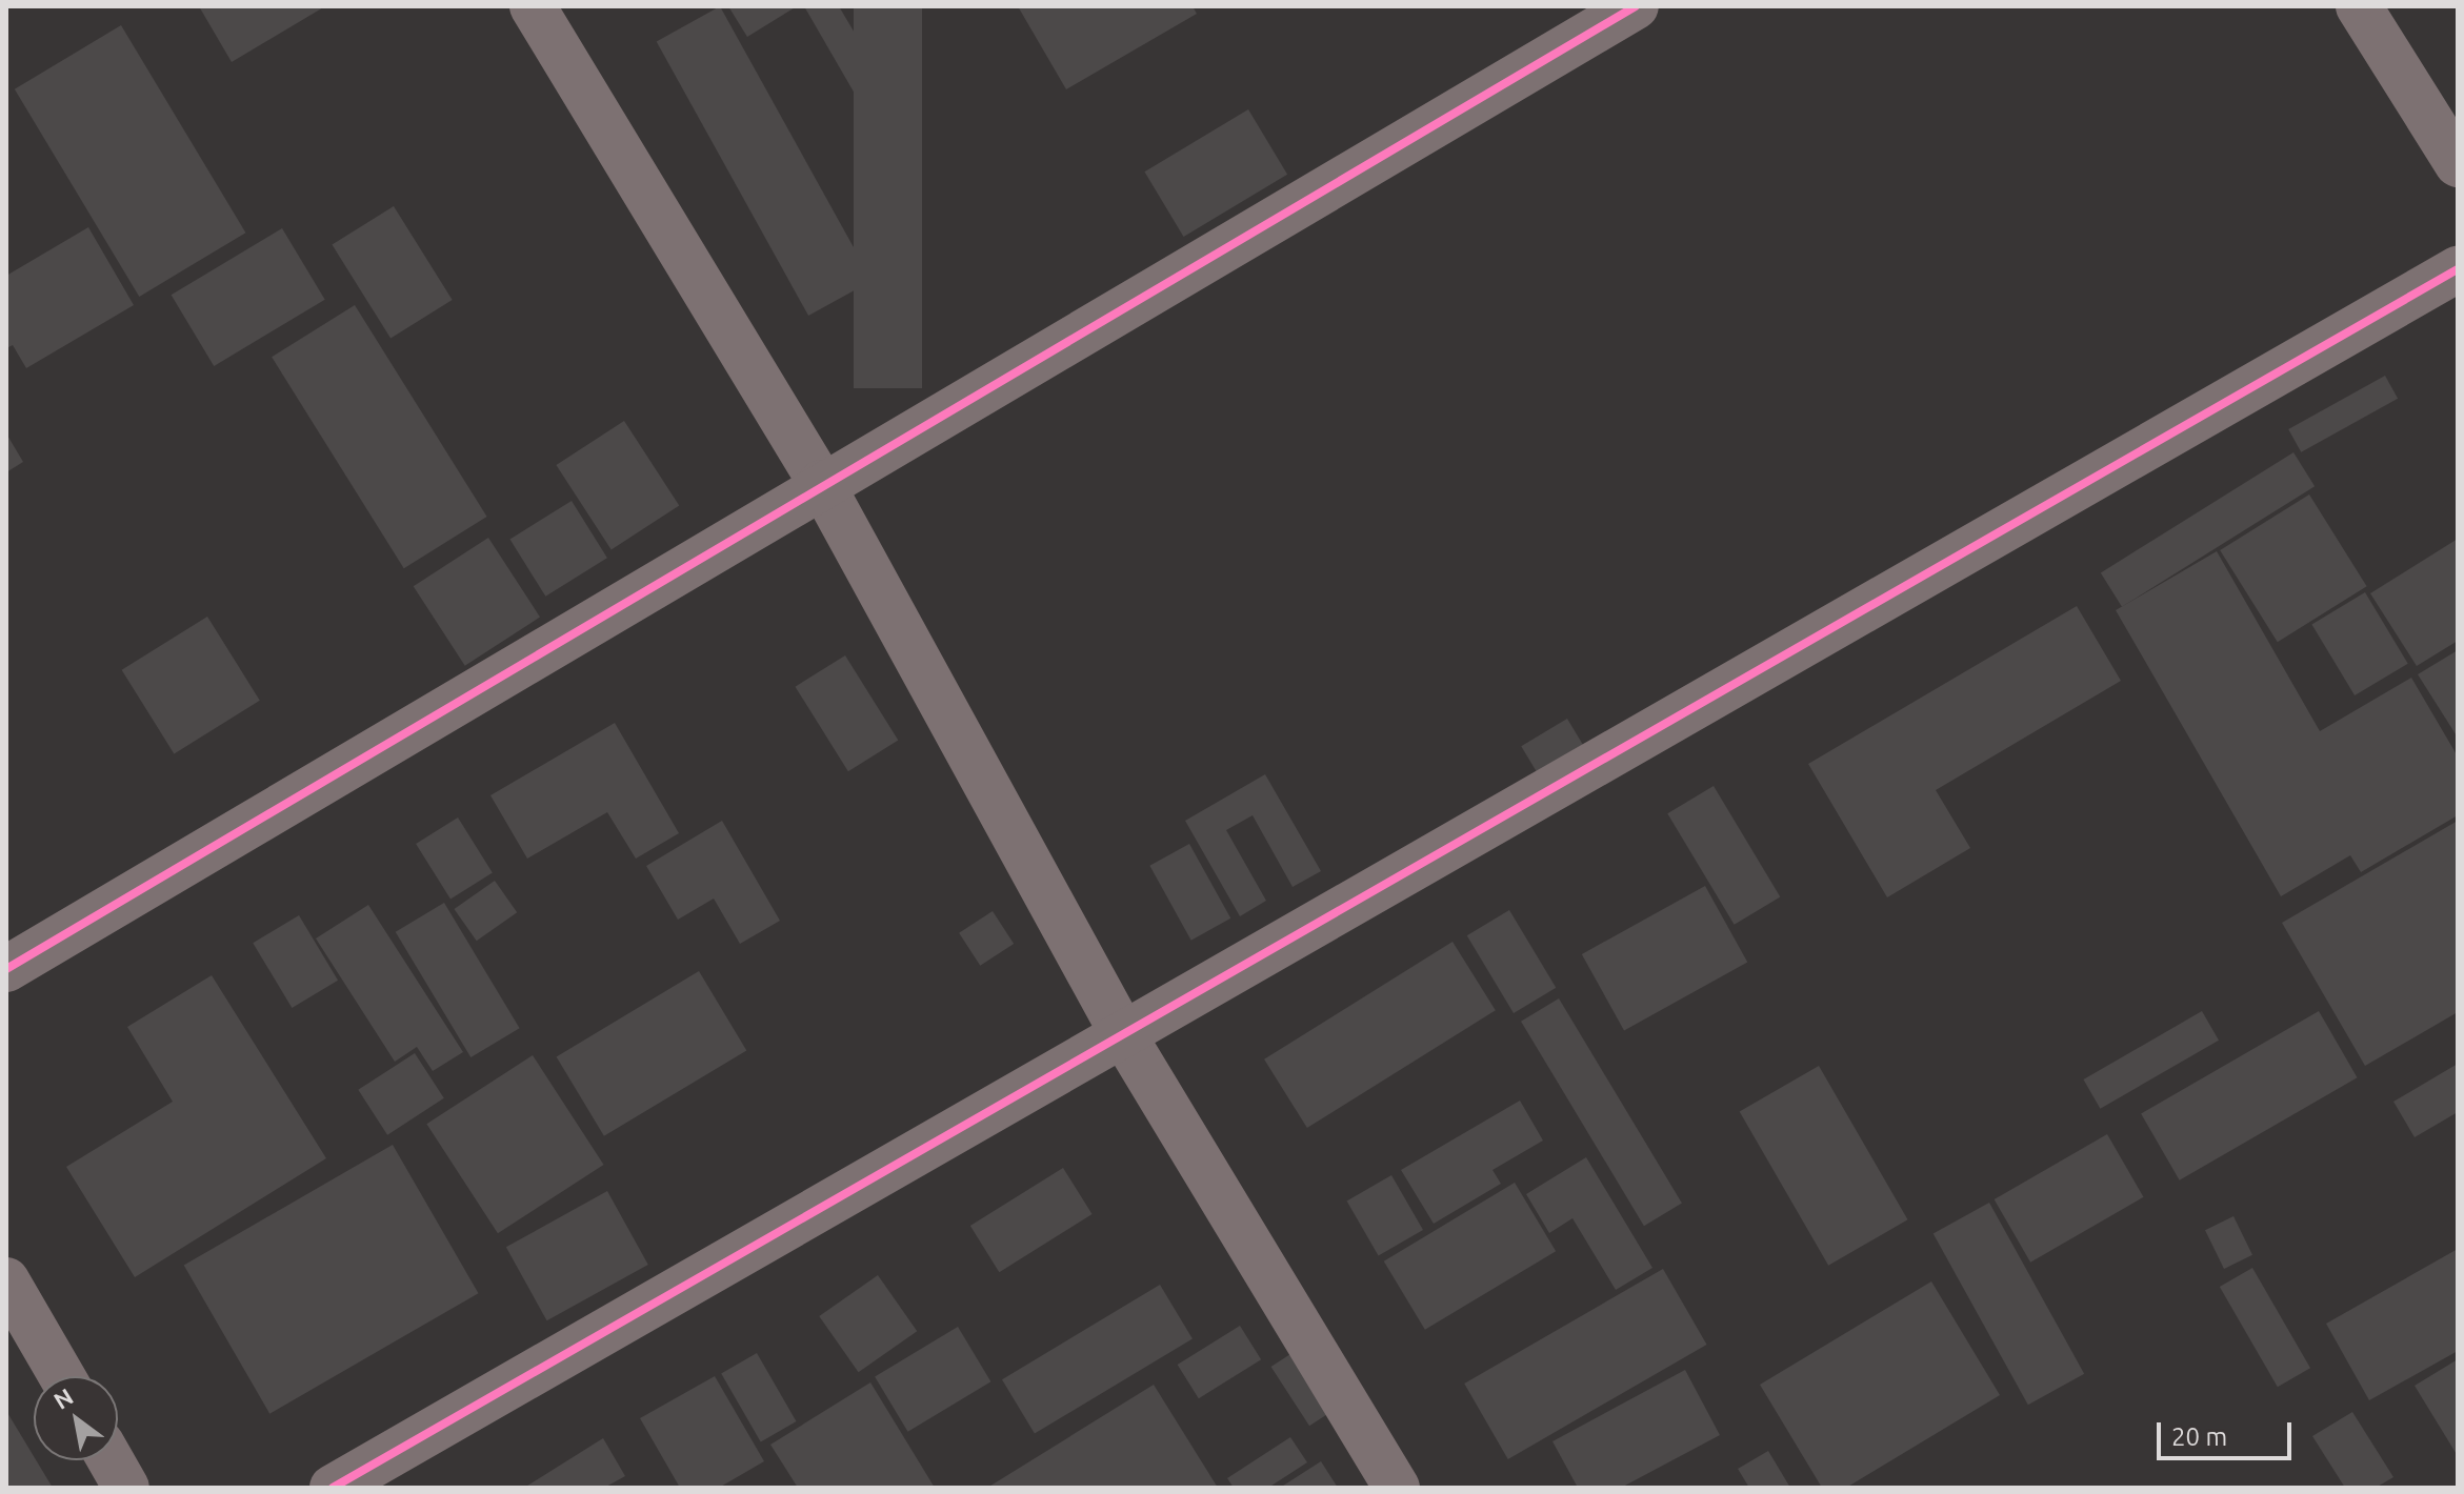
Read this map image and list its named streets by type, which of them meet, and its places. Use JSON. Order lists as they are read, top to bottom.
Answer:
{
  "scale_bar": "20 m",
  "north": "top left"
}
